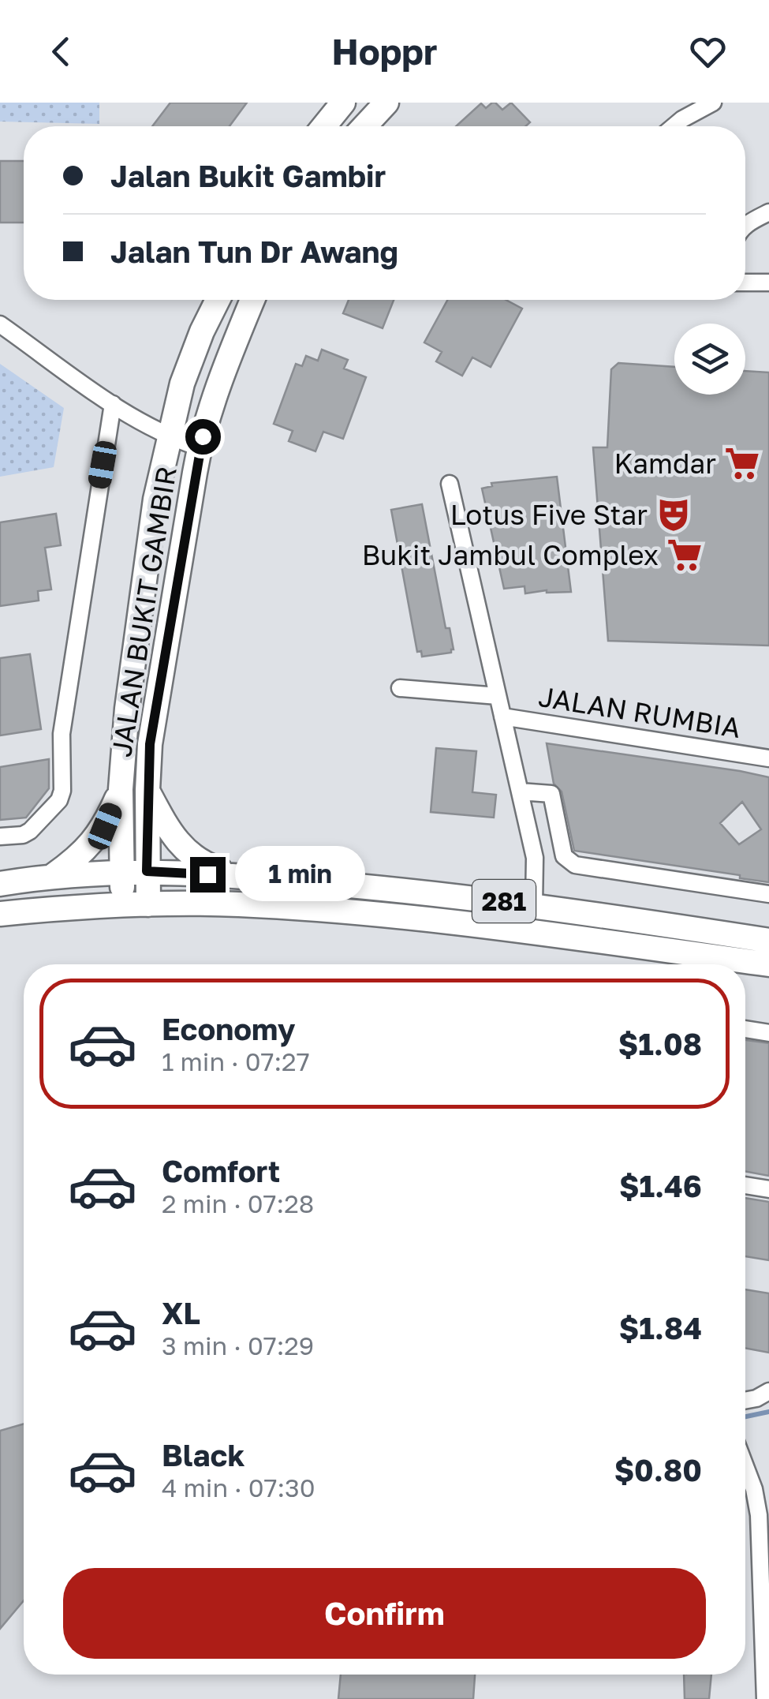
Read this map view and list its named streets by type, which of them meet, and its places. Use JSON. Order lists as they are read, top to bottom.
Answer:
{
  "streets": {
    "main road": ["JALAN BUKIT GAMBIR", "281"],
    "street": ["JALAN RUMBIA"]
  },
  "crossings": [
    ["JALAN BUKIT GAMBIR", "281"]
  ],
  "places": {
    "supermarket": ["Kamdar", "Bukit Jambul Complex"],
    "theatre": ["Lotus Five Star"]
  },
  "page": {
    "header": "Hoppr",
    "banner": ["Jalan Bukit Gambir", "Jalan Tun Dr Awang"],
    "bubble": "1 min",
    "list": [
      {
        "name": "Economy",
        "note": "1 min · 07:27",
        "value": "$1.08"
      },
      {
        "name": "Comfort",
        "note": "2 min · 07:28",
        "value": "$1.46"
      },
      {
        "name": "XL",
        "note": "3 min · 07:29",
        "value": "$1.84"
      },
      {
        "name": "Black",
        "note": "4 min · 07:30",
        "value": "$0.80"
      }
    ],
    "buttons": "Confirm"
  }
}
